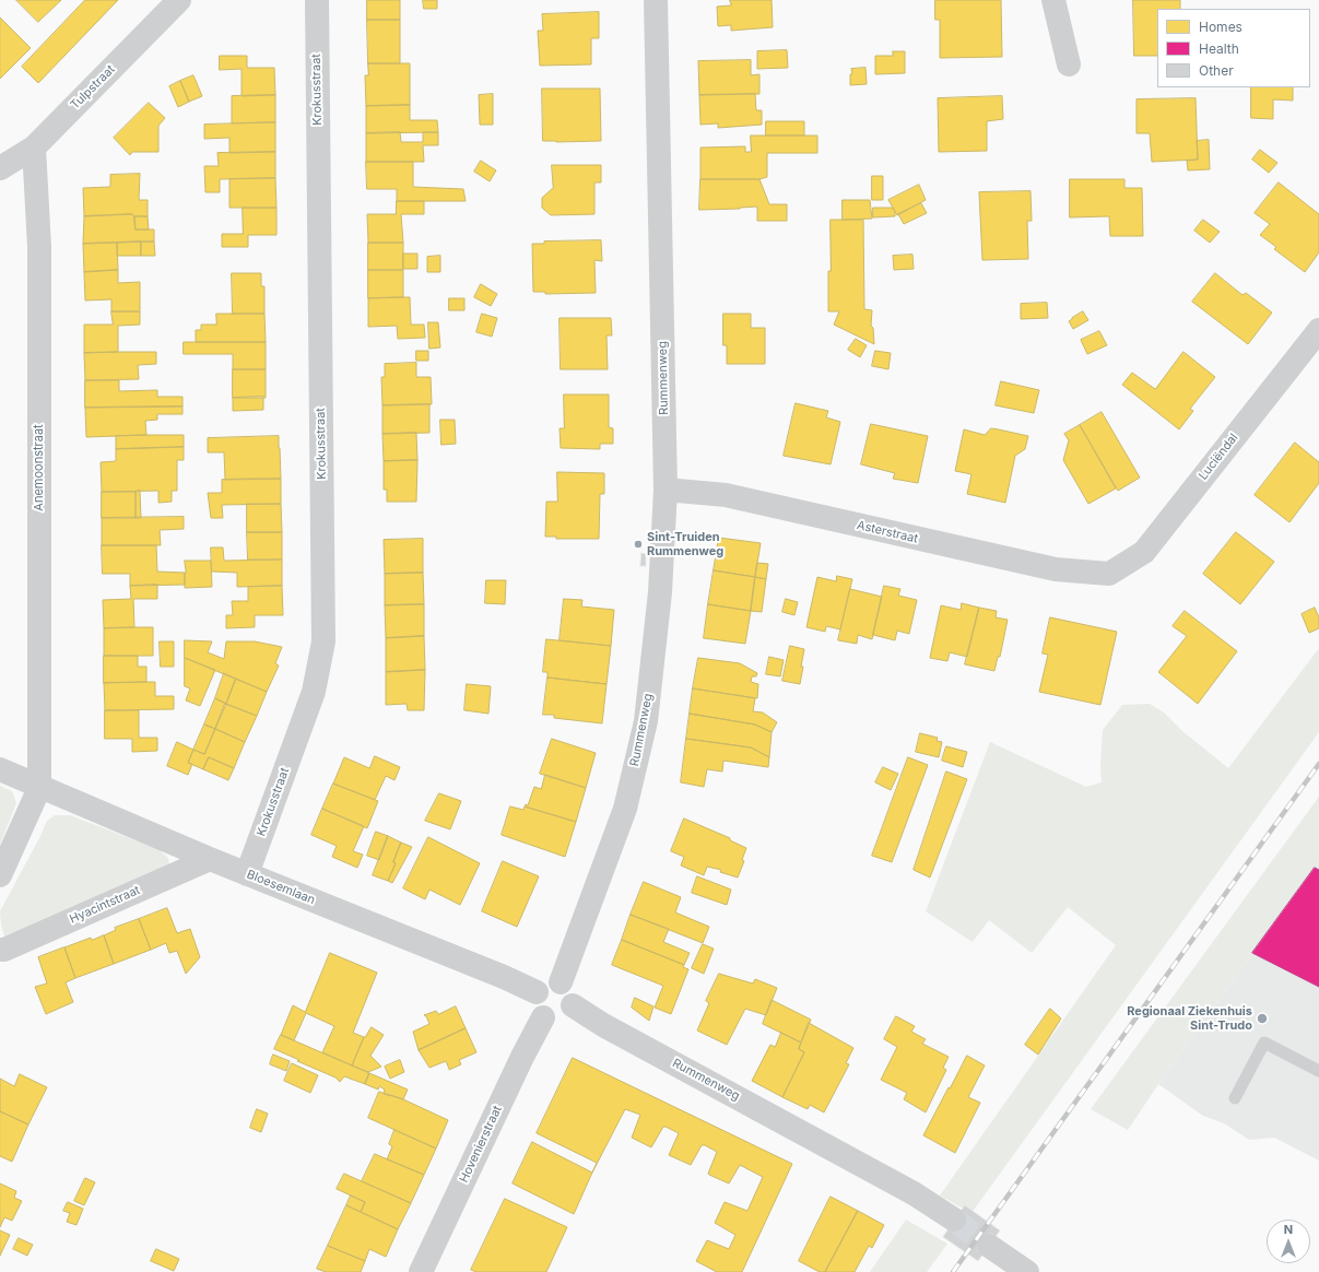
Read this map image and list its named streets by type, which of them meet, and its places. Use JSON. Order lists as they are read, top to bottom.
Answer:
{
  "streets": {
    "street": [
      "Tulpstraat",
      "Krokusstraat",
      "Rummenweg",
      "Luciëndal",
      "Anemoonstraat",
      "Asterstraat",
      "Bloesemlaan",
      "Hyacintstraat",
      "Hovenierstraat"
    ]
  },
  "crossings": [
    ["Tulpstraat", "Anemoonstraat"],
    ["Krokusstraat", "Bloesemlaan"],
    ["Rummenweg", "Asterstraat"],
    ["Rummenweg", "Bloesemlaan"],
    ["Rummenweg", "Hovenierstraat"],
    ["Luciëndal", "Asterstraat"],
    ["Anemoonstraat", "Bloesemlaan"],
    ["Bloesemlaan", "Hyacintstraat"],
    ["Bloesemlaan", "Hovenierstraat"]
  ],
  "places": ["Sint-Truiden Rummenweg", "Regionaal Ziekenhuis Sint-Trudo"],
  "legend": ["Homes", "Health", "Other"],
  "north": "top"
}
